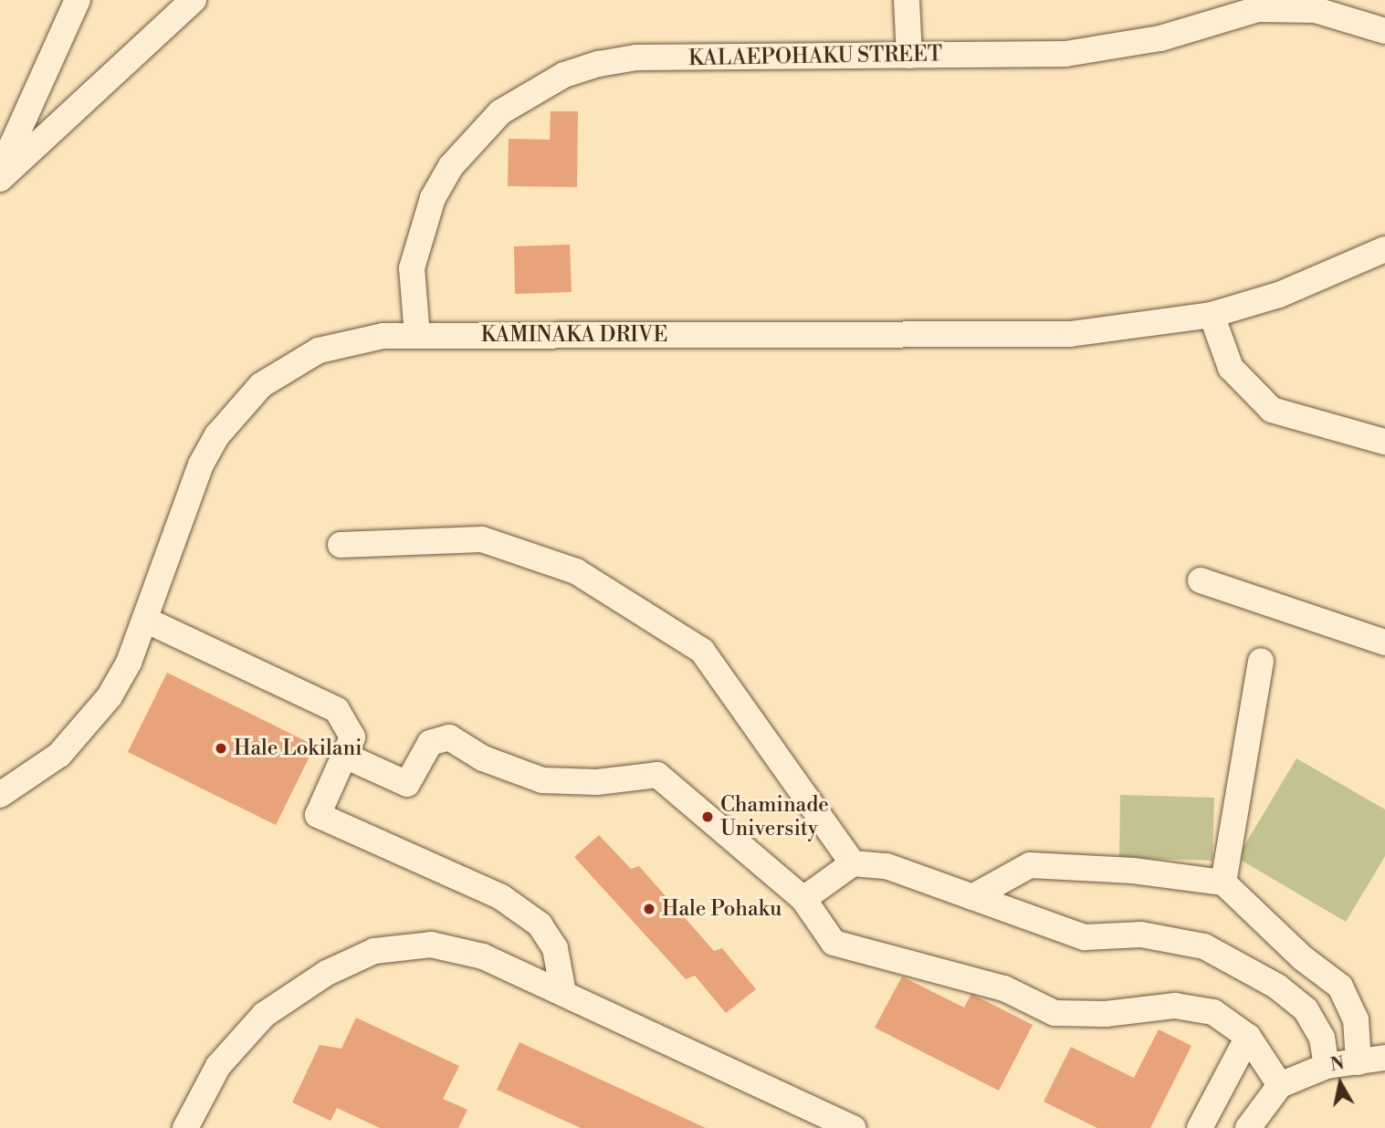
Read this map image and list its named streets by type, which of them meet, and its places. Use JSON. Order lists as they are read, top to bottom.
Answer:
{
  "streets": {
    "street": ["KALAEPOHAKU STREET", "KAMINAKA DRIVE"]
  },
  "crossings": [
    ["KALAEPOHAKU STREET", "KAMINAKA DRIVE"]
  ],
  "places": ["Hale Lokilani", "Chaminade University", "Hale Pohaku"],
  "north": "top"
}
